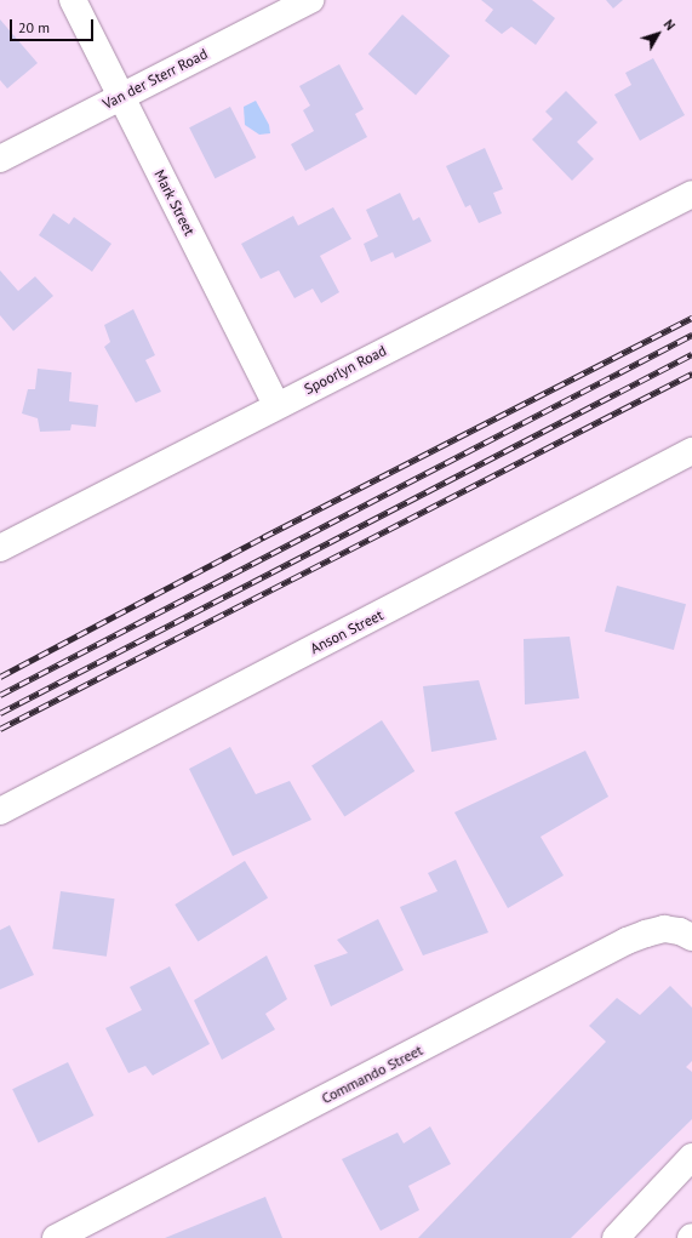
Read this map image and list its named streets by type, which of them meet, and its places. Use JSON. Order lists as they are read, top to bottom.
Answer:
{
  "streets": {
    "street": [
      "Van der Sterr Road",
      "Mark Street",
      "Spoorlyn Road",
      "Anson Street",
      "Commando Street"
    ]
  },
  "crossings": [
    ["Van der Sterr Road", "Mark Street"],
    ["Mark Street", "Spoorlyn Road"]
  ],
  "scale_bar": "20 m",
  "north": "top right"
}
